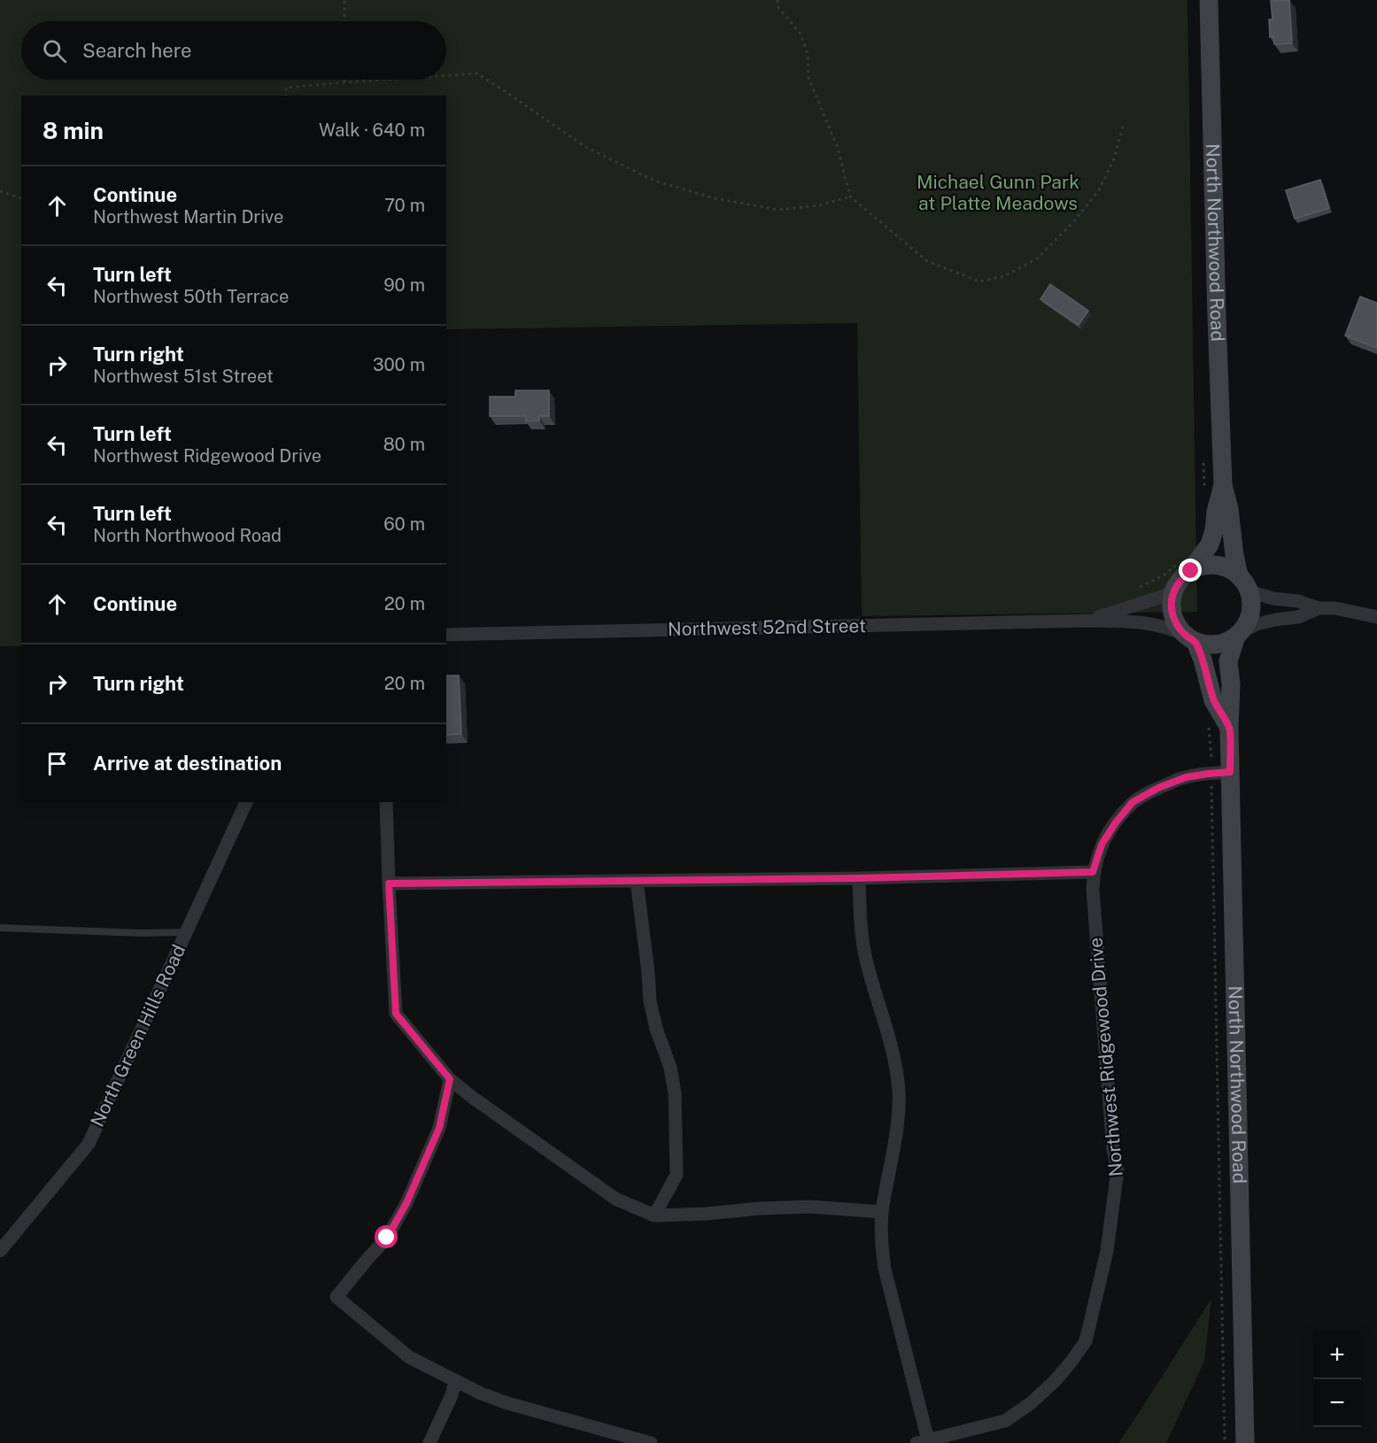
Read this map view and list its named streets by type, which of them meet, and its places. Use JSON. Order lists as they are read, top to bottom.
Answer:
{
  "streets": {
    "street": [
      "North Northwood Road",
      "Northwest 52nd Street",
      "North Green Hills Road",
      "Northwest Ridgewood Drive"
    ]
  },
  "crossings": [
    ["North Northwood Road", "Northwest 52nd Street"],
    ["North Northwood Road", "Northwest Ridgewood Drive"]
  ],
  "parks": ["Michael Gunn Park at Platte Meadows"],
  "page": {
    "search": "Search here",
    "heading": ["8 min", "Walk · 640 m"],
    "list": [
      ["Continue", "Northwest Martin Drive", "70 m"],
      ["Turn left", "Northwest 50th Terrace", "90 m"],
      ["Turn right", "Northwest 51st Street", "300 m"],
      ["Turn left", "Northwest Ridgewood Drive", "80 m"],
      ["Turn left", "North Northwood Road", "60 m"],
      ["Continue", "20 m"],
      ["Turn right", "20 m"],
      "Arrive at destination"
    ],
    "map_buttons": ["+", "−"]
  }
}
